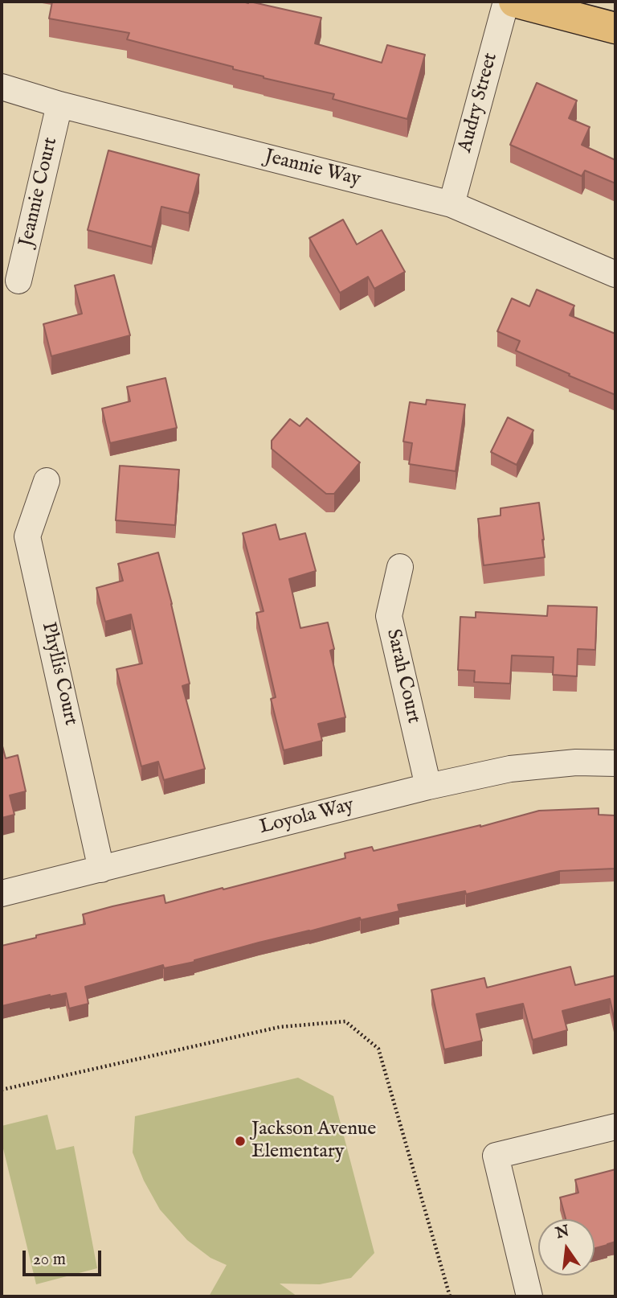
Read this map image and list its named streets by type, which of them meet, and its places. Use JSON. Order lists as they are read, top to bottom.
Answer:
{
  "streets": {
    "street": [
      "Audry Street",
      "Jeannie Way",
      "Jeannie Court",
      "Phyllis Court",
      "Sarah Court",
      "Loyola Way"
    ]
  },
  "crossings": [
    ["Audry Street", "Jeannie Way"],
    ["Jeannie Way", "Jeannie Court"],
    ["Phyllis Court", "Loyola Way"],
    ["Sarah Court", "Loyola Way"]
  ],
  "places": ["Jackson Avenue Elementary"],
  "scale_bar": "20 m",
  "north": "top"
}
